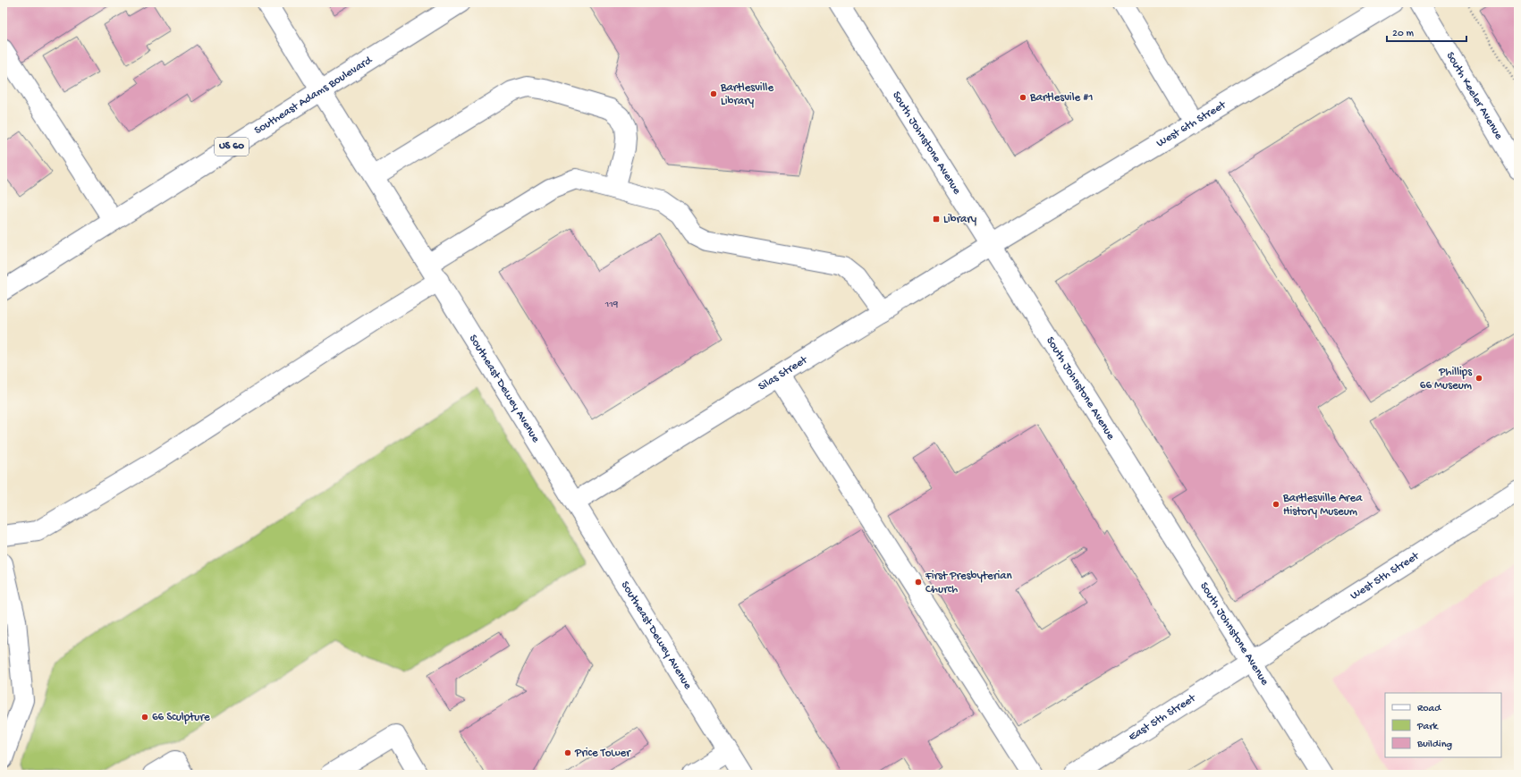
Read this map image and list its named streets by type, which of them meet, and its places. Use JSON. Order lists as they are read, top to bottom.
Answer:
{
  "streets": {
    "street": [
      "Southeast Adams Boulevard",
      "South Keeler Avenue",
      "West 6th Street",
      "South Johnstone Avenue",
      "US 60",
      "Silas Street",
      "Southeast Dewey Avenue",
      "West 5th Street",
      "East 5th Street"
    ]
  },
  "crossings": [
    ["Southeast Adams Boulevard", "Southeast Dewey Avenue"],
    ["West 6th Street", "South Johnstone Avenue"],
    ["West 6th Street", "Silas Street"],
    ["South Johnstone Avenue", "Silas Street"],
    ["South Johnstone Avenue", "West 5th Street"],
    ["South Johnstone Avenue", "East 5th Street"],
    ["Silas Street", "Southeast Dewey Avenue"],
    ["West 5th Street", "East 5th Street"]
  ],
  "places": {
    "other": [
      "Bartlesville Library",
      "Bartlesvile #1",
      "Phillips 66 Museum",
      "Bartlesville Area History Museum",
      "First Presbyterian Church",
      "66 Sculpture",
      "Price Tower"
    ],
    "transit": ["Library"]
  },
  "house_numbers": ["119"],
  "legend": ["Road", "Park", "Building"],
  "scale_bar": "20 m"
}
